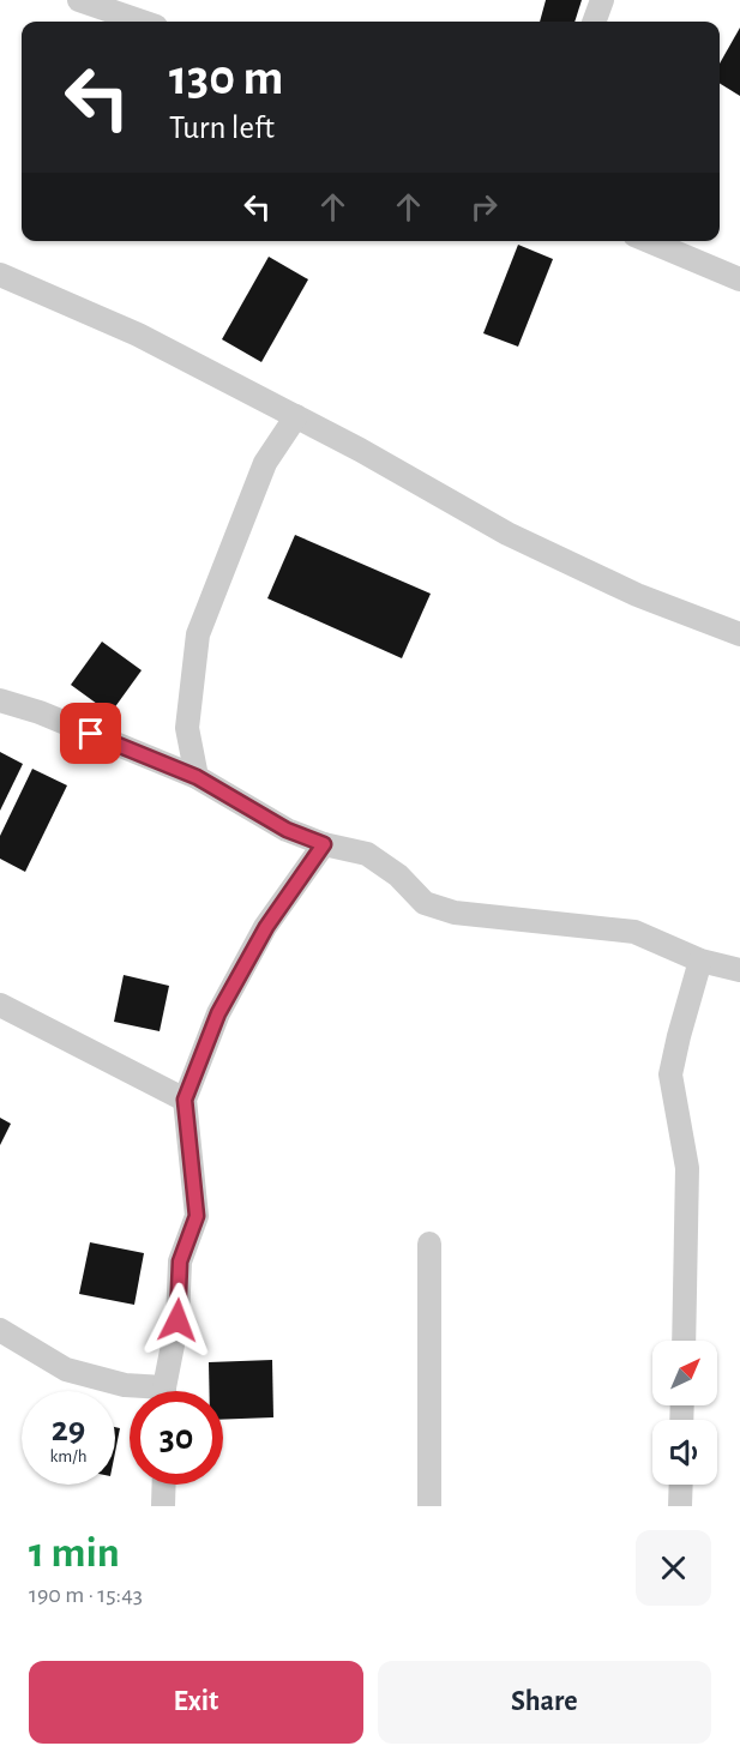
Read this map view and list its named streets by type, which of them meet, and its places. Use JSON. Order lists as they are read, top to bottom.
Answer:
{
  "north": "top right",
  "page": {
    "turn": ["130 m", "Turn left"],
    "speed": "29 km/h",
    "limit": "30",
    "heading": ["1 min", "190 m · 15:43"],
    "buttons": ["Exit", "Share"]
  }
}
